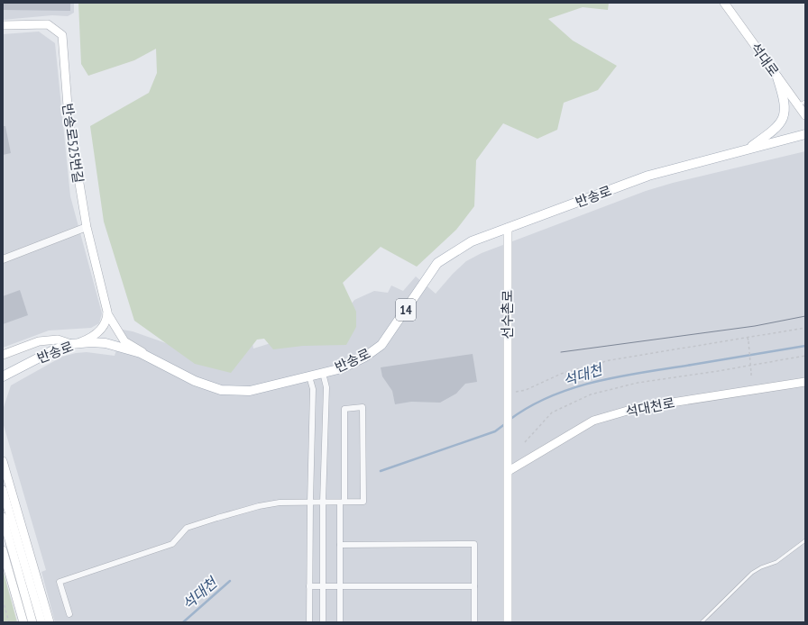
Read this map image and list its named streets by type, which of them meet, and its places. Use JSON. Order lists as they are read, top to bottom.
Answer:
{
  "streets": {
    "main road": [
      "석대로",
      "반송로525번길",
      "반송로",
      "14",
      "선수촌로",
      "석대천로"
    ]
  },
  "crossings": [
    ["반송로", "선수촌로"],
    ["선수촌로", "석대천로"]
  ],
  "water": ["석대천"]
}
